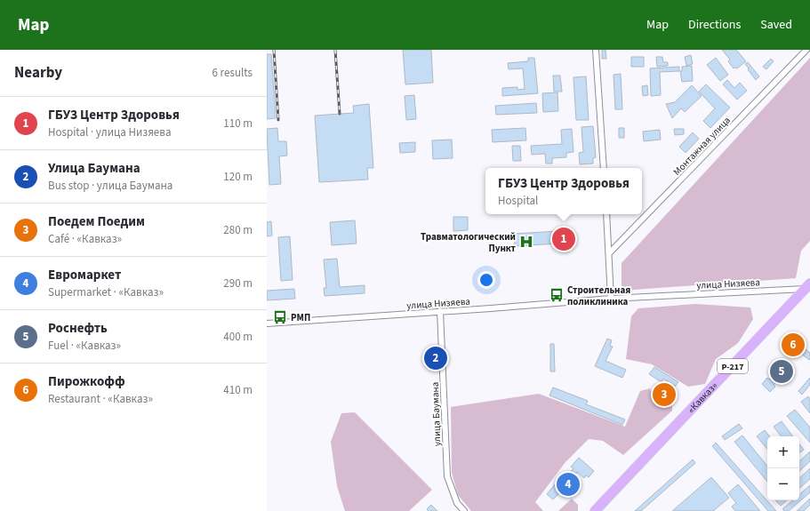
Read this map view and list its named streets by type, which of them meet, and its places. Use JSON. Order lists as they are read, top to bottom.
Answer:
{
  "streets": {
    "highway": ["Р-217", "«Кавказ»"],
    "street": ["Монтажная улица", "улица Низяева", "улица Баумана"]
  },
  "crossings": [
    ["улица Низяева", "«Кавказ»"],
    ["улица Низяева", "улица Баумана"]
  ],
  "places": {
    "hospital": ["Травматологический Пункт"],
    "bus stop": ["Строительная поликлиника", "РМП"]
  },
  "page": {
    "header": "Map",
    "nav": ["Map", "Directions", "Saved"],
    "heading": ["Nearby", "6 results"],
    "list": [
      {
        "mark": "1",
        "name": "ГБУЗ Центр Здоровья",
        "note": "Hospital · улица Низяева",
        "value": "110 m"
      },
      {
        "mark": "2",
        "name": "Улица Баумана",
        "note": "Bus stop · улица Баумана",
        "value": "120 m"
      },
      {
        "mark": "3",
        "name": "Поедем Поедим",
        "note": "Café · «Кавказ»",
        "value": "280 m"
      },
      {
        "mark": "4",
        "name": "Евромаркет",
        "note": "Supermarket · «Кавказ»",
        "value": "290 m"
      },
      {
        "mark": "5",
        "name": "Роснефть",
        "note": "Fuel · «Кавказ»",
        "value": "400 m"
      },
      {
        "mark": "6",
        "name": "Пирожкофф",
        "note": "Restaurant · «Кавказ»",
        "value": "410 m"
      }
    ],
    "popup": ["ГБУЗ Центр Здоровья", "Hospital"],
    "pins": [
      "1",
      "6",
      "2",
      "5",
      "3",
      "4"
    ],
    "map_buttons": ["+", "−"]
  }
}
